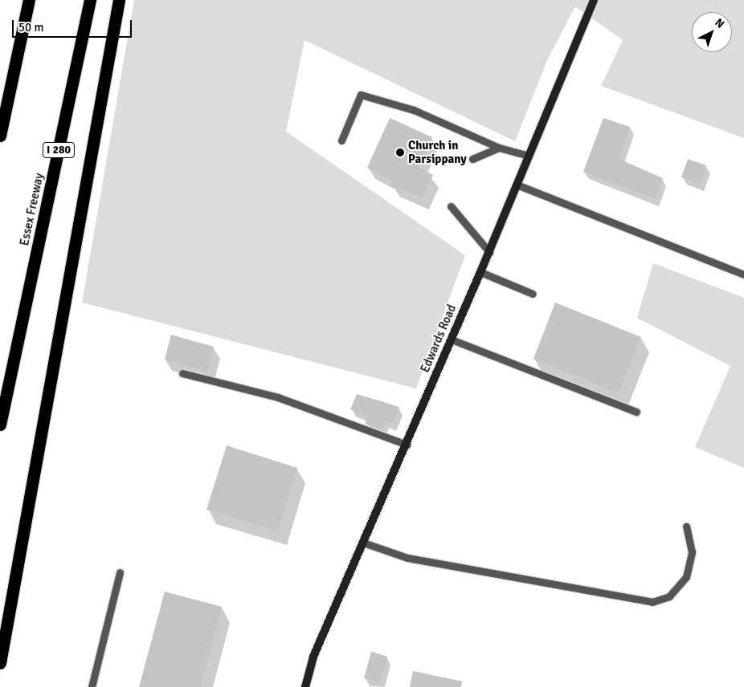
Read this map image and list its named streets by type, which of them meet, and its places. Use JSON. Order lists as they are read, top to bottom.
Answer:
{
  "streets": {
    "highway": ["I 280", "Essex Freeway"],
    "street": ["Edwards Road"]
  },
  "places": ["Church in Parsippany"],
  "scale_bar": "50 m",
  "north": "top right"
}
